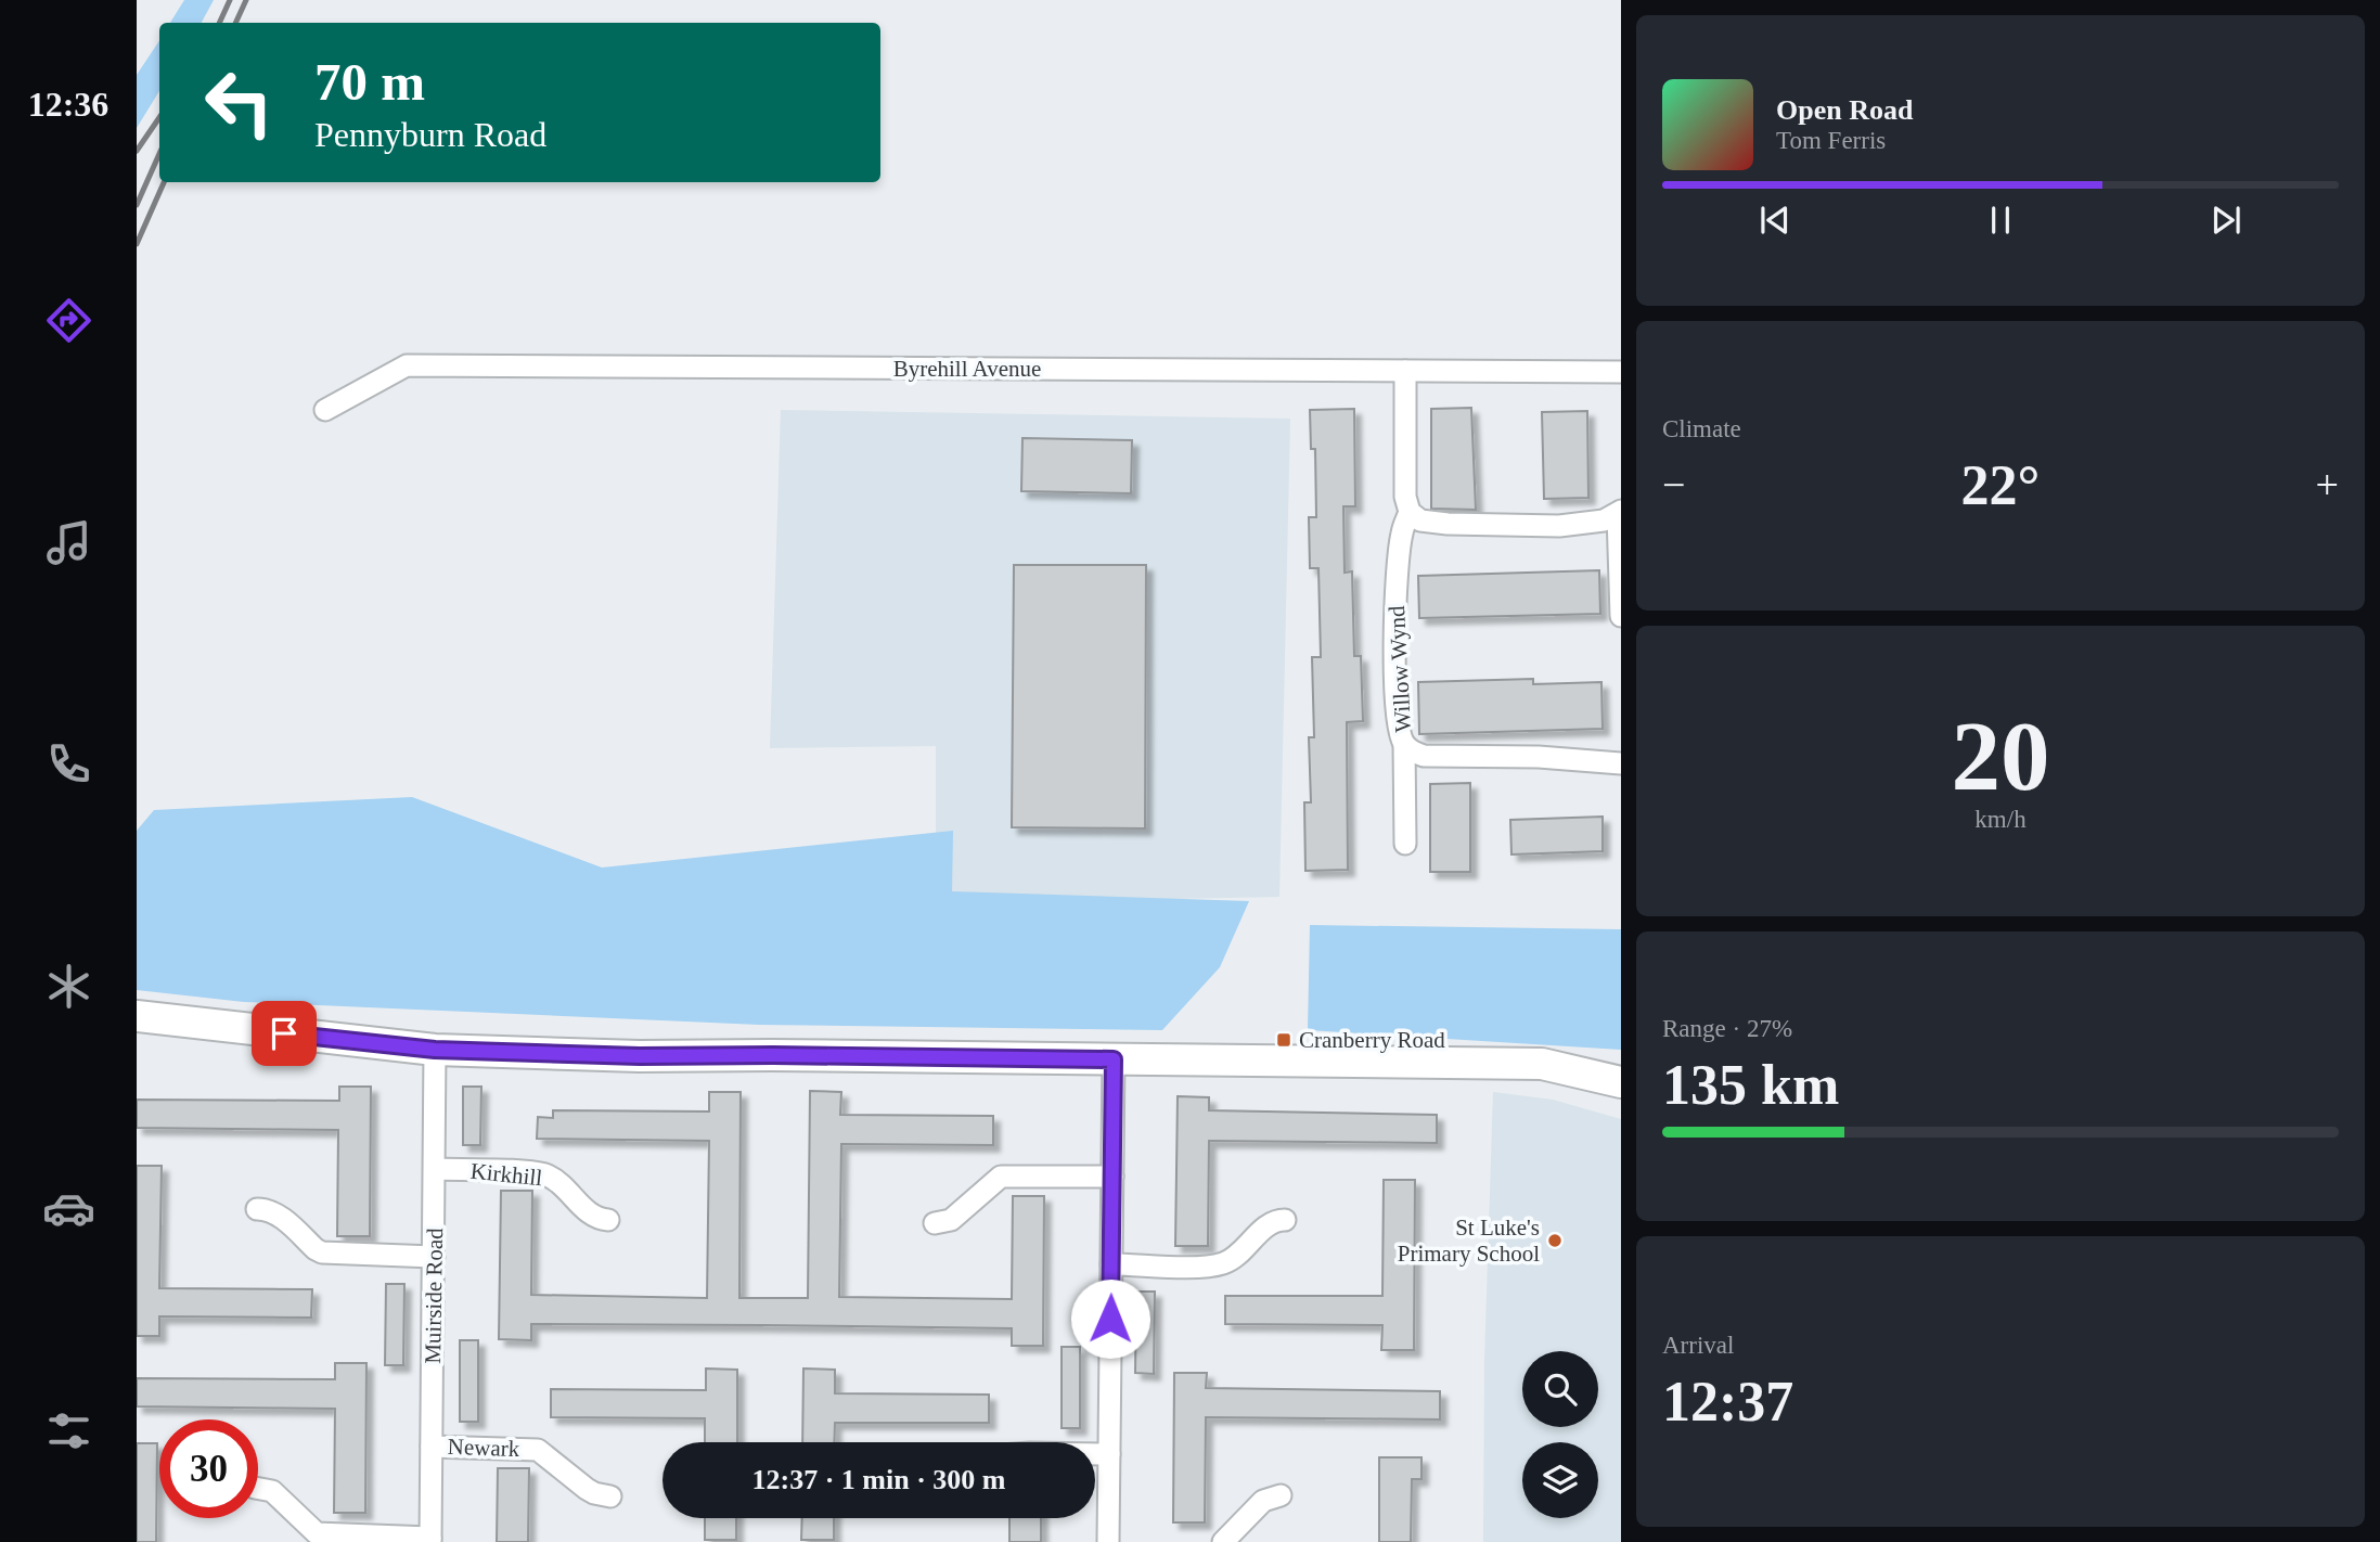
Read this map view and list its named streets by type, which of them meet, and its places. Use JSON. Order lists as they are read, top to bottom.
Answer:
{
  "streets": {
    "street": [
      "Byrehill Avenue",
      "Willow Wynd",
      "Kirkhill",
      "Muirside Road",
      "Newark"
    ]
  },
  "crossings": [
    ["Kirkhill", "Muirside Road"],
    ["Muirside Road", "Newark"]
  ],
  "places": {
    "transit": ["Cranberry Road"],
    "other": ["St Luke's Primary School"]
  },
  "page": {
    "tabs": "12:36",
    "turn": ["70 m", "Pennyburn Road"],
    "song": ["Open Road", "Tom Ferris"],
    "tile": [
      "Climate",
      ["20", "km/h"],
      ["Range · 27%", "135 km"],
      ["Arrival", "12:37"]
    ],
    "heat": ["−", "22°", "+"],
    "limit": "30",
    "trip": "12:37 · 1 min · 300 m"
  }
}
